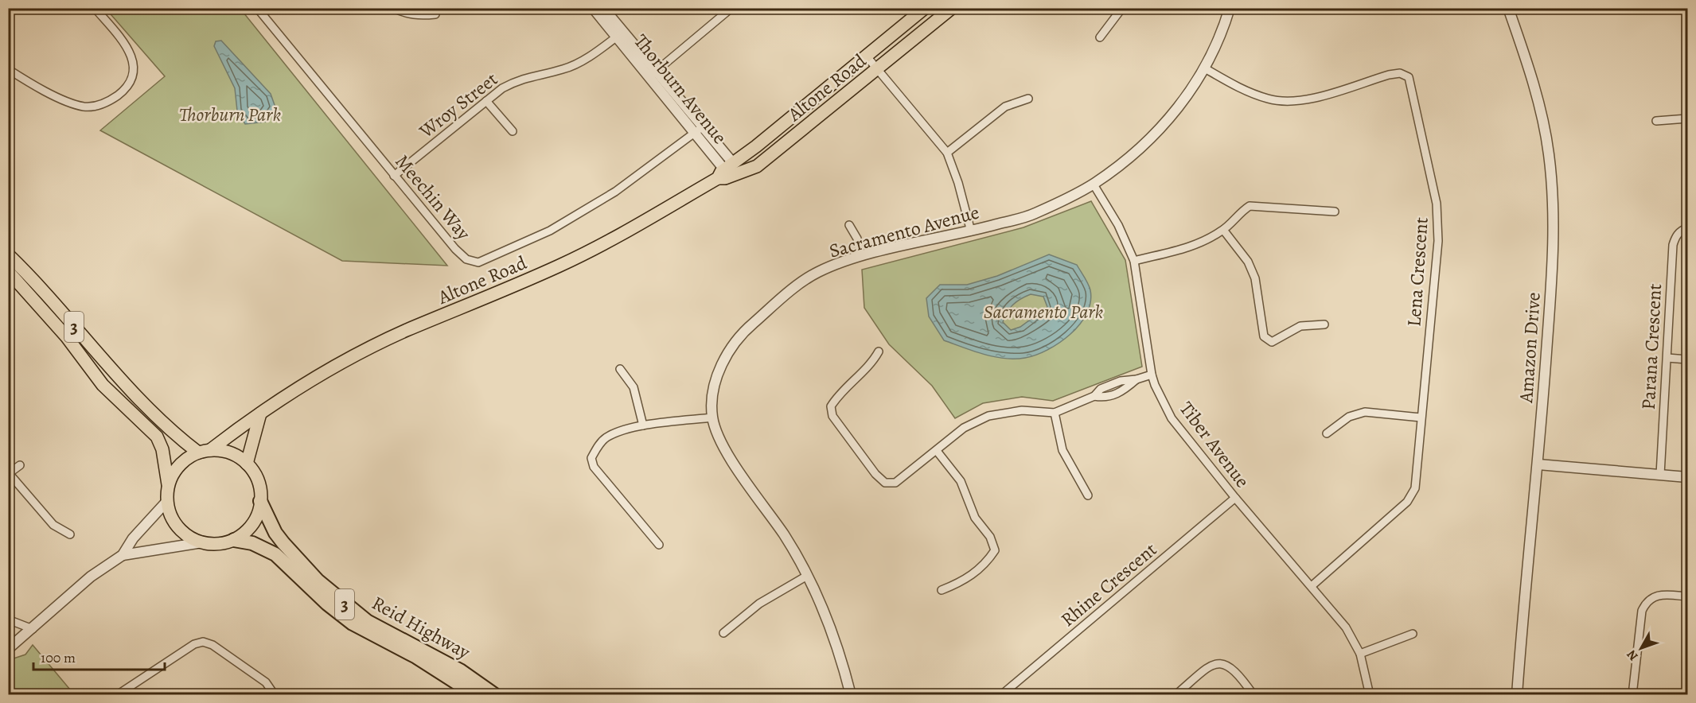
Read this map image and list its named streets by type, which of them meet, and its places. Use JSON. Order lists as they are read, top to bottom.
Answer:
{
  "streets": {
    "highway": ["3", "Reid Highway"],
    "main road": ["Altone Road"],
    "street": [
      "Thorburn Avenue",
      "Wroy Street",
      "Meechin Way",
      "Sacramento Avenue",
      "Lena Crescent",
      "Parana Crescent",
      "Amazon Drive",
      "Tiber Avenue",
      "Rhine Crescent"
    ]
  },
  "crossings": [
    ["Altone Road", "Thorburn Avenue"],
    ["Altone Road", "3"],
    ["Altone Road", "Reid Highway"],
    ["Thorburn Avenue", "Wroy Street"],
    ["Thorburn Avenue", "Meechin Way"],
    ["Wroy Street", "Meechin Way"],
    ["Sacramento Avenue", "Lena Crescent"],
    ["Sacramento Avenue", "Tiber Avenue"],
    ["Lena Crescent", "Tiber Avenue"],
    ["3", "Reid Highway"],
    ["Tiber Avenue", "Rhine Crescent"]
  ],
  "parks": ["Thorburn Park", "Sacramento Park"],
  "scale_bar": "100 m",
  "north": "bottom left"
}
